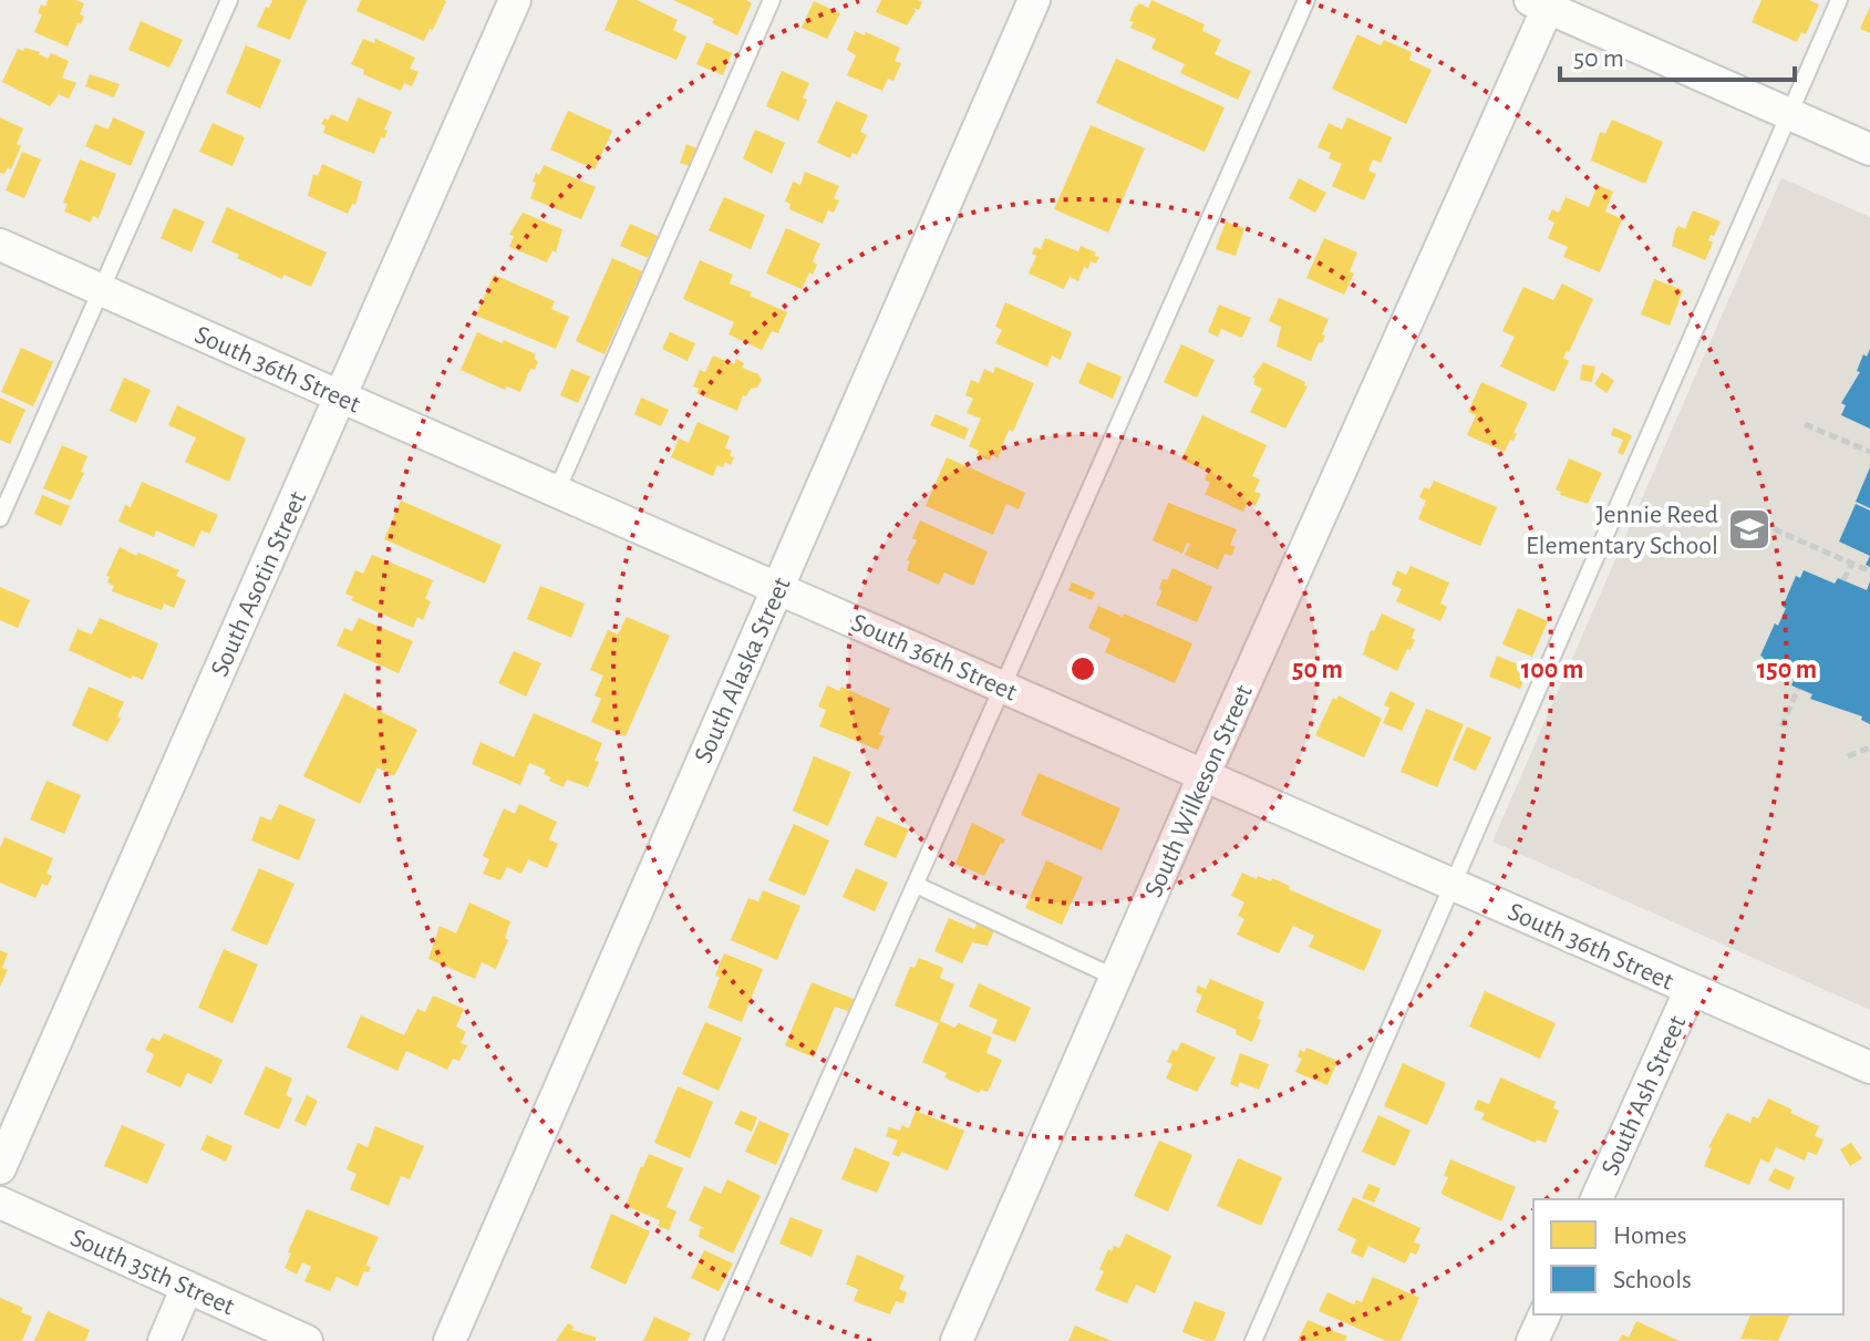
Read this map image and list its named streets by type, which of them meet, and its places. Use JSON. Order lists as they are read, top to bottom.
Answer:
{
  "streets": {
    "street": [
      "South 36th Street",
      "South Asotin Street",
      "South Alaska Street",
      "South Wilkeson Street",
      "South Ash Street",
      "South 35th Street"
    ]
  },
  "crossings": [
    ["South 36th Street", "South Asotin Street"],
    ["South 36th Street", "South Alaska Street"],
    ["South 36th Street", "South Wilkeson Street"],
    ["South 36th Street", "South Ash Street"]
  ],
  "places": {
    "school or university": ["Jennie Reed Elementary School"]
  },
  "legend": ["Homes", "Schools"],
  "scale_bar": "50 m",
  "rings": ["50 m", "100 m", "150 m"]
}
